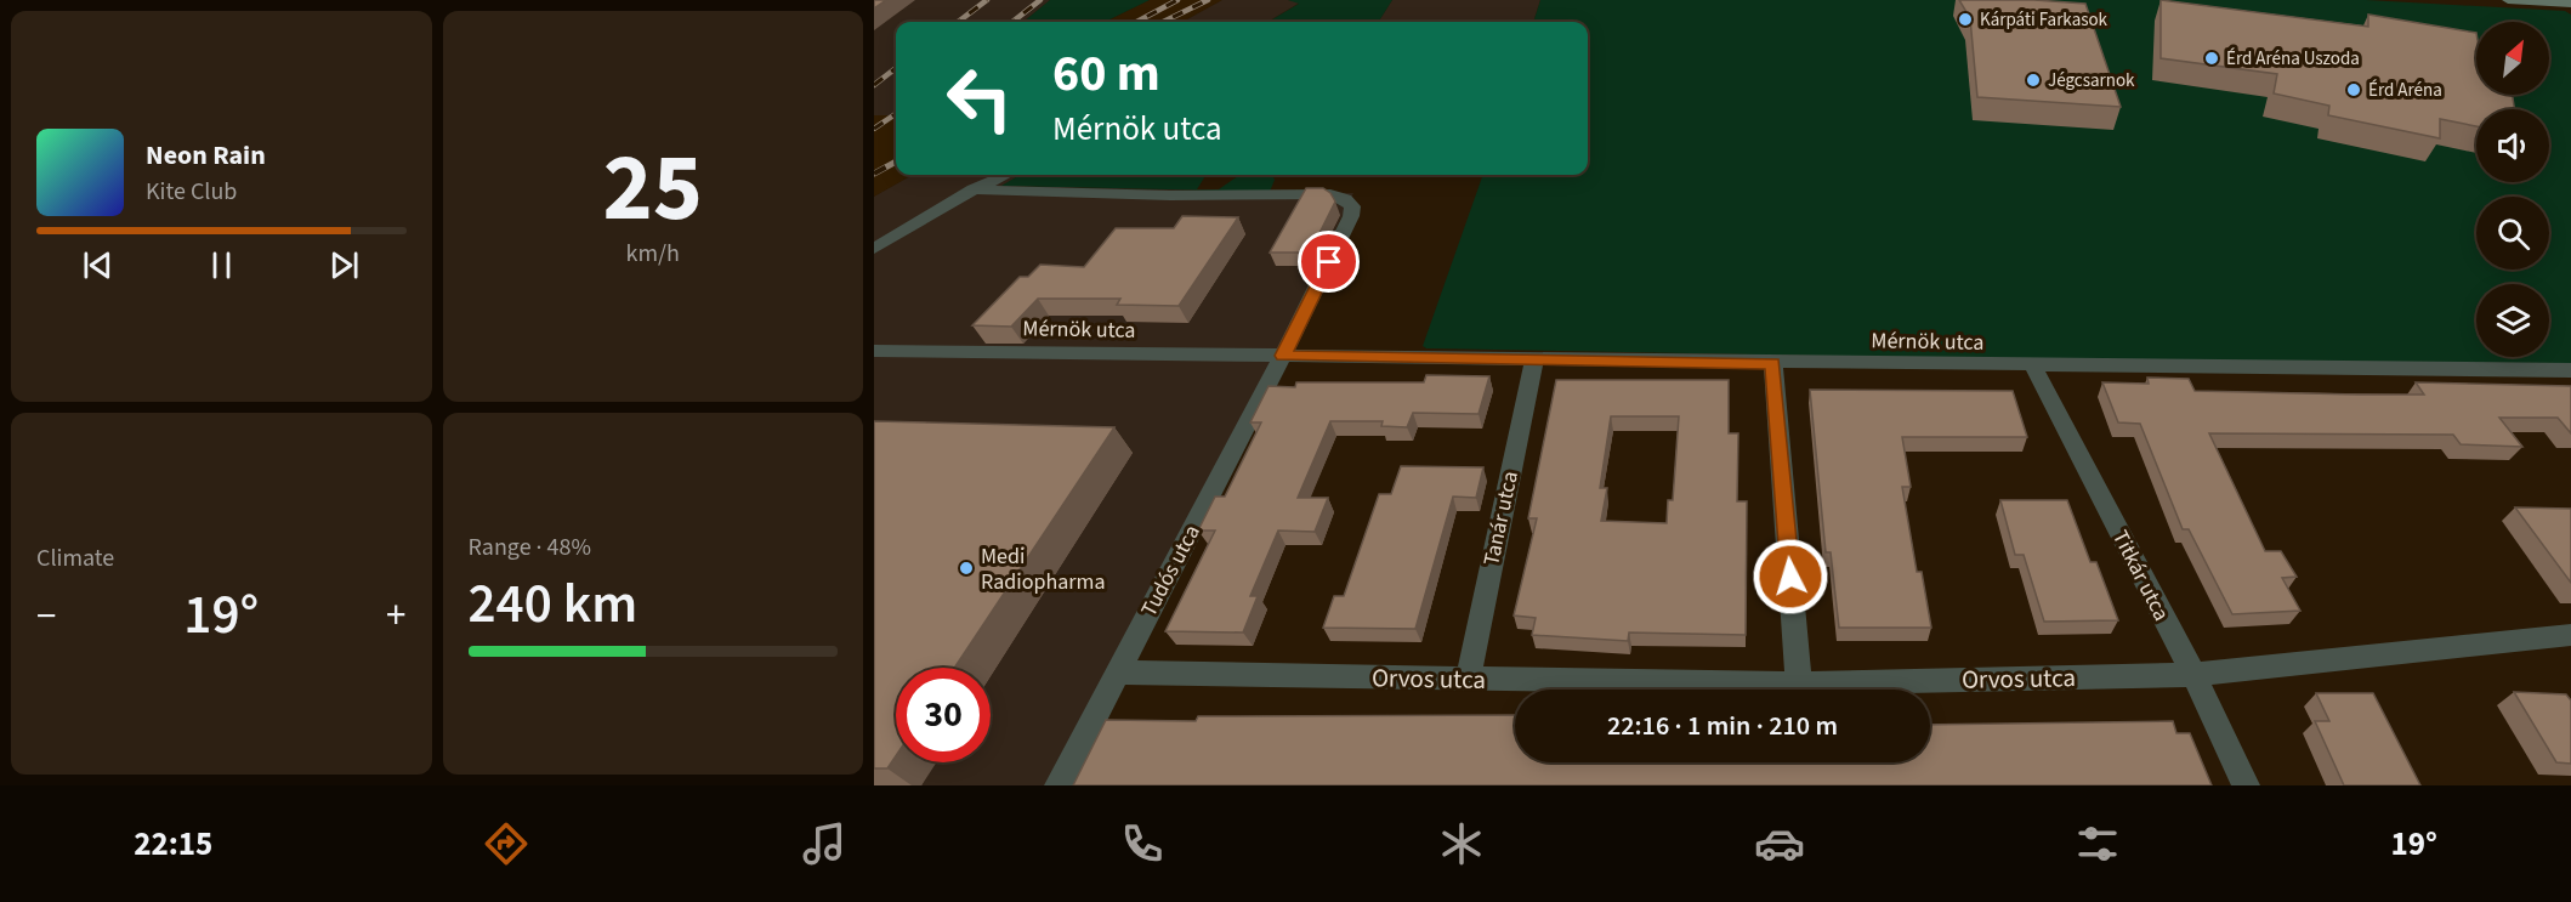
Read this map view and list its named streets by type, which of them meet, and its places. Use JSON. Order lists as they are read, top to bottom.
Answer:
{
  "streets": {
    "street": [
      "Mérnök utca",
      "Tanár utca",
      "Tudós utca",
      "Titkár utca",
      "Orvos utca"
    ]
  },
  "crossings": [
    ["Mérnök utca", "Tanár utca"],
    ["Mérnök utca", "Tudós utca"],
    ["Mérnök utca", "Titkár utca"],
    ["Tanár utca", "Orvos utca"],
    ["Tudós utca", "Orvos utca"],
    ["Titkár utca", "Orvos utca"]
  ],
  "places": [
    "Kárpáti Farkasok",
    "Érd Aréna Uszoda",
    "Jégcsarnok",
    "Érd Aréna",
    "Medi Radiopharma"
  ],
  "north": "top right",
  "page": {
    "tile": [
      ["25", "km/h"],
      "Climate",
      ["Range · 48%", "240 km"]
    ],
    "turn": ["60 m", "Mérnök utca"],
    "song": ["Neon Rain", "Kite Club"],
    "heat": ["−", "19°", "+"],
    "limit": "30",
    "trip": "22:16 · 1 min · 210 m",
    "tabs": ["22:15", "19°"]
  }
}
